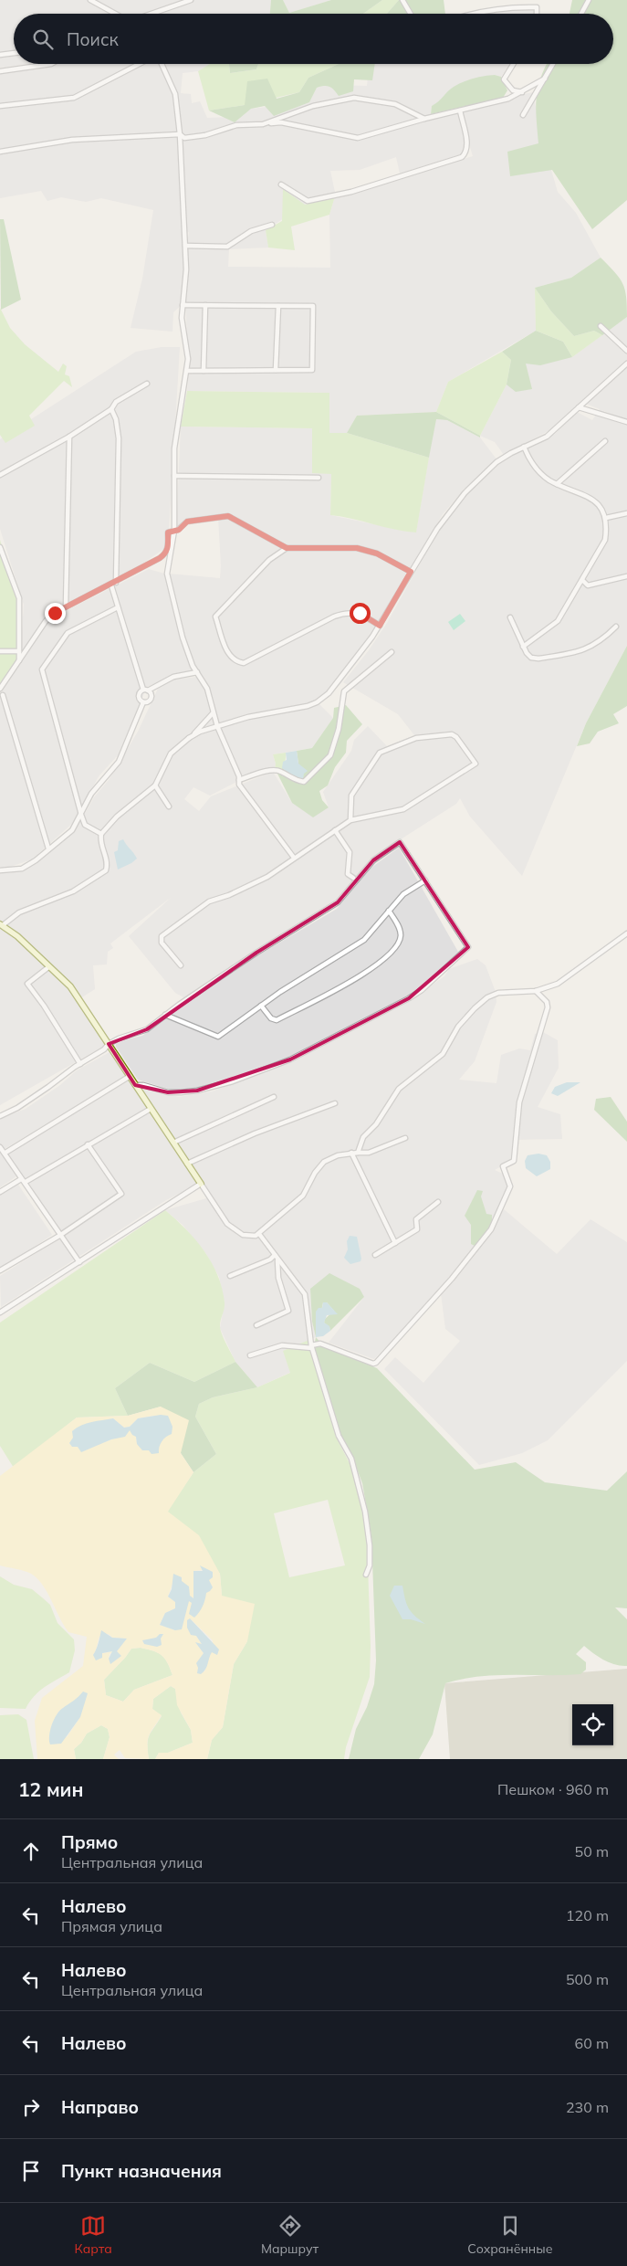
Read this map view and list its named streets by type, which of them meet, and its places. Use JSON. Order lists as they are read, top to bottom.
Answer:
{
  "page": {
    "search": "Поиск",
    "heading": ["12 мин", "Пешком · 960 m"],
    "list": [
      ["Прямо", "Центральная улица", "50 m"],
      ["Налево", "Прямая улица", "120 m"],
      ["Налево", "Центральная улица", "500 m"],
      ["Налево", "60 m"],
      ["Направо", "230 m"],
      "Пункт назначения"
    ],
    "nav": ["Карта", "Маршрут", "Сохранённые"]
  }
}
